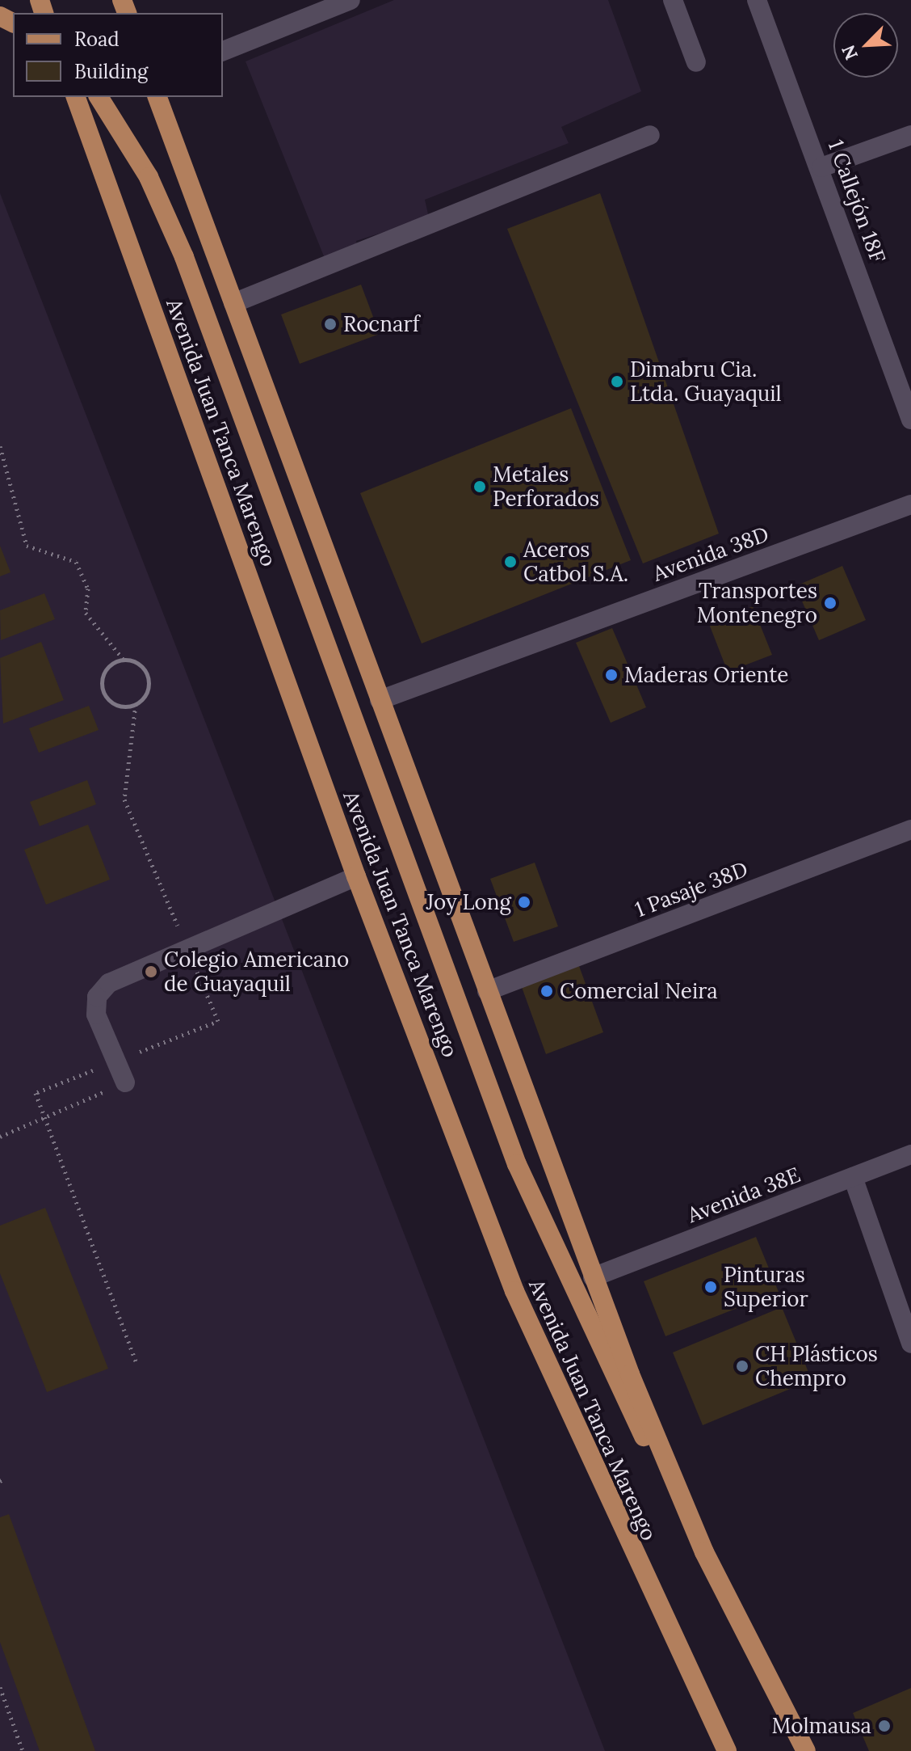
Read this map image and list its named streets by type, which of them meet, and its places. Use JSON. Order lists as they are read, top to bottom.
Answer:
{
  "streets": {
    "main road": ["Avenida Juan Tanca Marengo"],
    "street": [
      "1 Callejón 18F",
      "Avenida 38D",
      "1 Pasaje 38D",
      "Avenida 38E"
    ]
  },
  "places": [
    "Rocnarf",
    "Dimabru Cia. Ltda. Guayaquil",
    "Metales Perforados",
    "Aceros Catbol S.A.",
    "Transportes Montenegro",
    "Maderas Oriente",
    "Joy Long",
    "Colegio Americano de Guayaquil",
    "Comercial Neira",
    "Pinturas Superior",
    "CH Plásticos Chempro",
    "Molmausa"
  ],
  "legend": ["Road", "Building"],
  "north": "bottom left"
}
